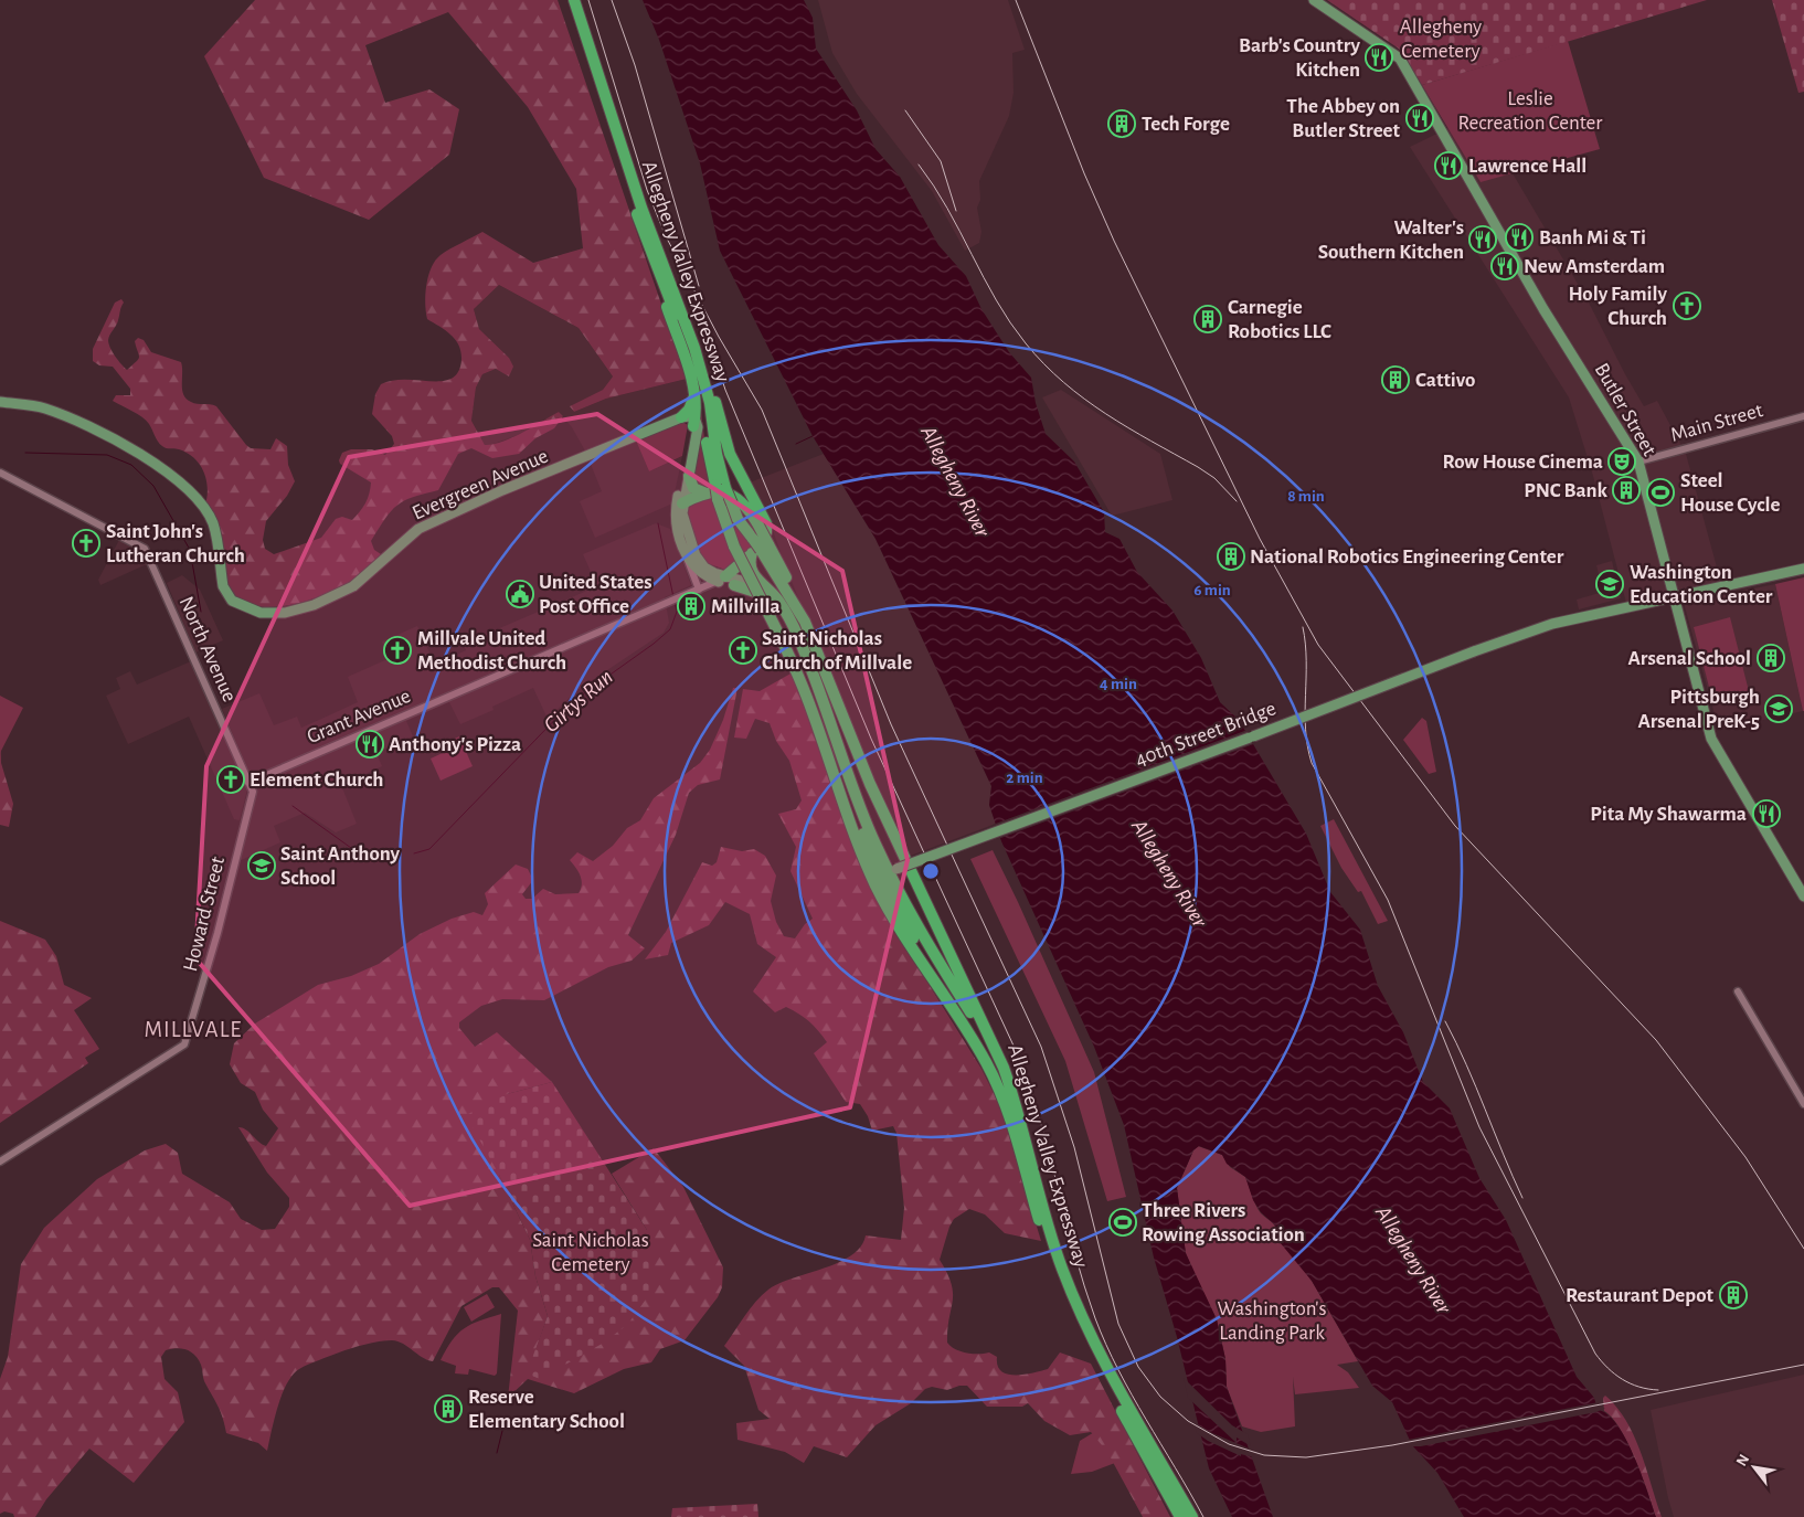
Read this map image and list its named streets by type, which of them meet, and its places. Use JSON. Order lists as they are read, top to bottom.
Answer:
{
  "streets": {
    "highway": ["Allegheny Valley Expressway"],
    "main road": ["Butler Street", "Evergreen Avenue", "40th Street Bridge"],
    "street": [
      "Main Street",
      "North Avenue",
      "Grant Avenue",
      "Howard Street"
    ]
  },
  "crossings": [
    ["Butler Street", "Main Street"],
    ["Butler Street", "40th Street Bridge"],
    ["North Avenue", "Grant Avenue"],
    ["North Avenue", "Howard Street"]
  ],
  "districts": ["MILLVALE"],
  "water": ["Allegheny River", "Girtys Run"],
  "parks": [
    "Allegheny Cemetery",
    "Leslie Recreation Center",
    "Saint Nicholas Cemetery",
    "Washington's Landing Park"
  ],
  "places": {
    "restaurant": [
      "Barb's Country Kitchen",
      "The Abbey on Butler Street",
      "Lawrence Hall",
      "Banh Mi & Ti",
      "Walter's Southern Kitchen",
      "New Amsterdam",
      "Anthony's Pizza",
      "Pita My Shawarma"
    ],
    "building": [
      "Tech Forge",
      "Carnegie Robotics LLC",
      "Cattivo",
      "PNC Bank",
      "National Robotics Engineering Center",
      "Millvilla",
      "Arsenal School",
      "Restaurant Depot",
      "Reserve Elementary School"
    ],
    "church": [
      "Holy Family Church",
      "Saint John's Lutheran Church",
      "Millvale United Methodist Church",
      "Saint Nicholas Church of Millvale",
      "Element Church"
    ],
    "theatre": ["Row House Cinema"],
    "sports": ["Steel House Cycle", "Three Rivers Rowing Association"],
    "school or university": ["Washington Education Center", "Pittsburgh Arsenal PreK-5", "Saint Anthony School"],
    "public building": ["United States Post Office"]
  },
  "north": "top left",
  "rings": [
    "8 min",
    "6 min",
    "4 min",
    "2 min"
  ]
}
